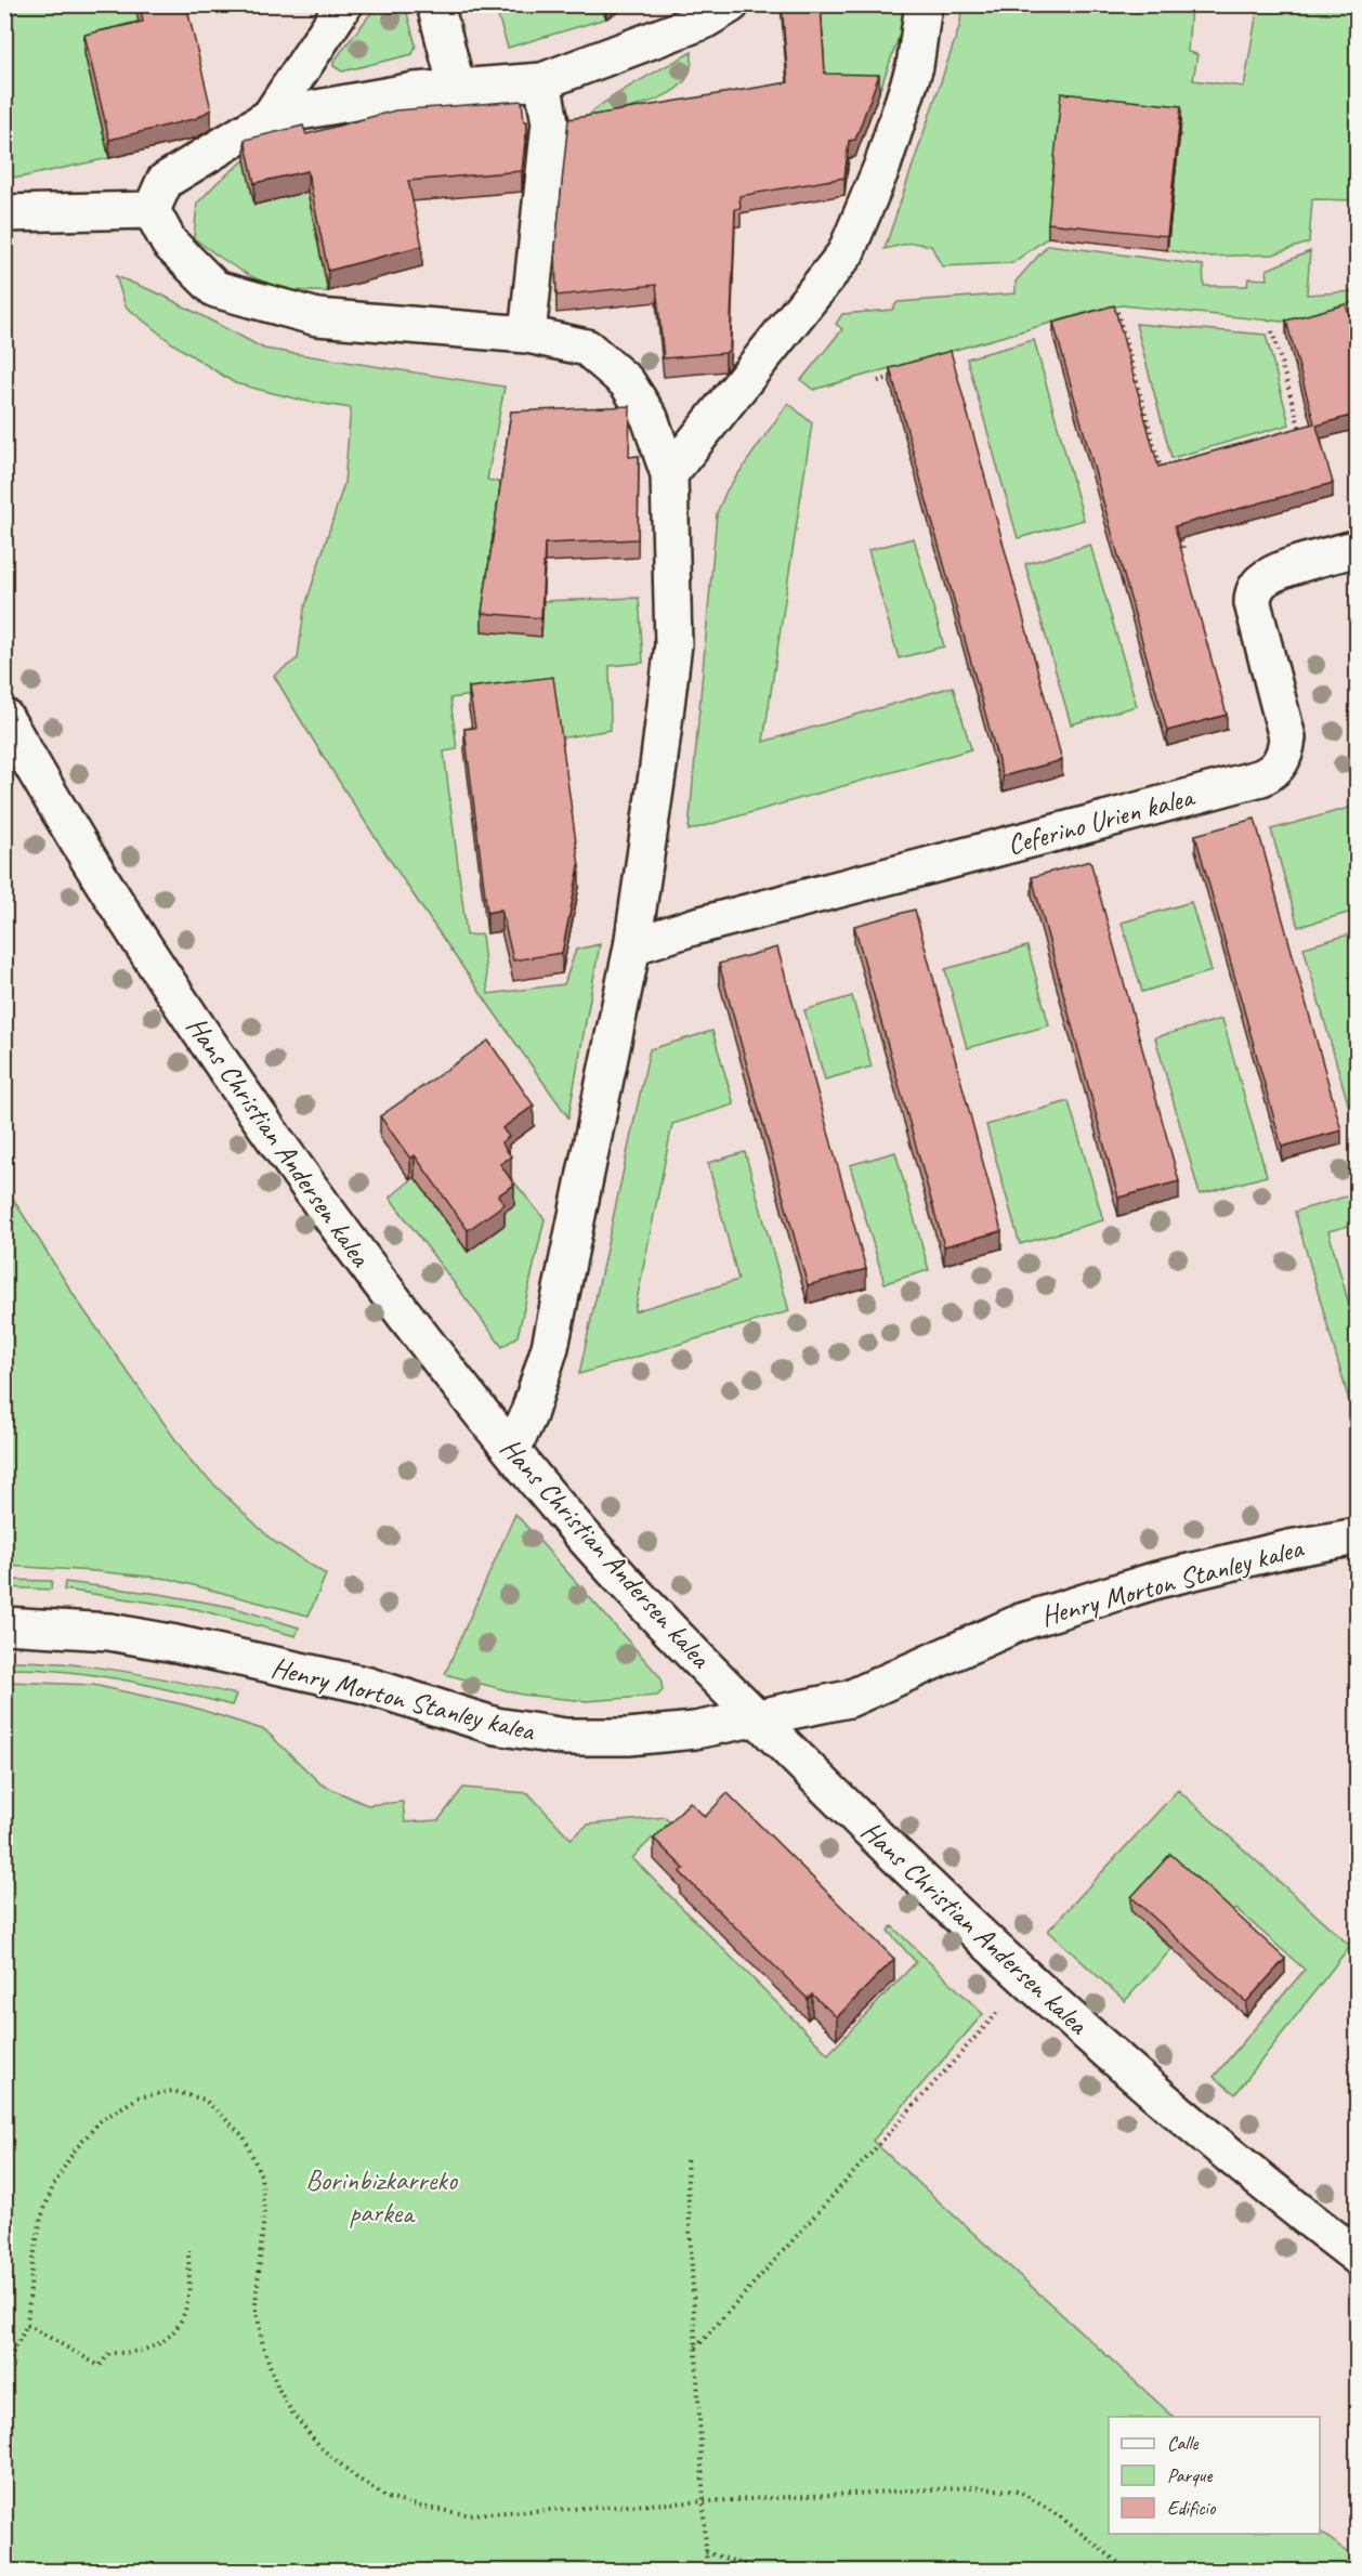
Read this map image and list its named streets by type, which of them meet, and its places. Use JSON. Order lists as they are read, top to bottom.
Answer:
{
  "streets": {
    "street": ["Ceferino Urien kalea", "Hans Christian Andersen kalea", "Henry Morton Stanley kalea"]
  },
  "crossings": [
    ["Hans Christian Andersen kalea", "Henry Morton Stanley kalea"]
  ],
  "parks": ["Borinbizkarreko parkea"],
  "legend": ["Calle", "Parque", "Edificio"]
}
